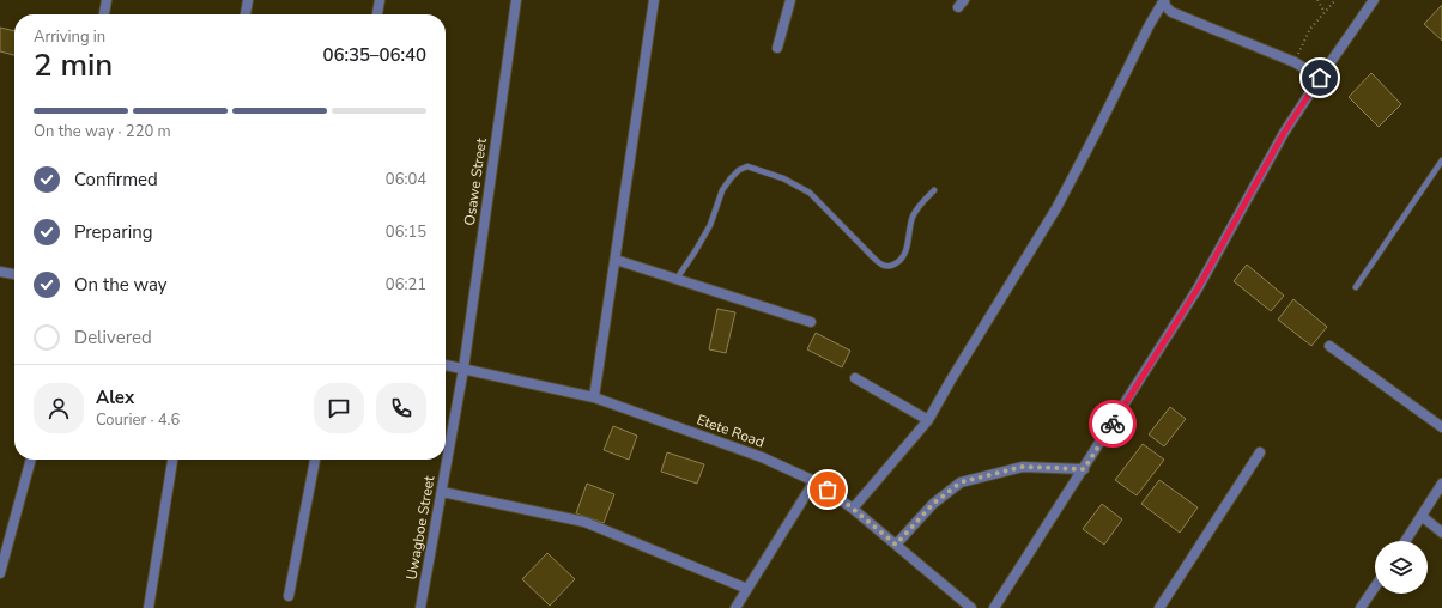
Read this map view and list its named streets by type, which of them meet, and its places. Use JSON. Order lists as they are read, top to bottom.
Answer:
{
  "streets": {
    "street": ["Osawe Street", "Etete Road", "Uwagboe Street"]
  },
  "crossings": [
    ["Osawe Street", "Etete Road"],
    ["Osawe Street", "Uwagboe Street"],
    ["Etete Road", "Uwagboe Street"]
  ],
  "page": {
    "heading": ["2 min", "Arriving in", "06:35–06:40"],
    "panel": ["Alex", "Courier · 4.6"],
    "bar": "On the way · 220 m",
    "list": [
      ["Confirmed", "06:04"],
      ["Preparing", "06:15"],
      ["On the way", "06:21"],
      "Delivered"
    ]
  }
}
